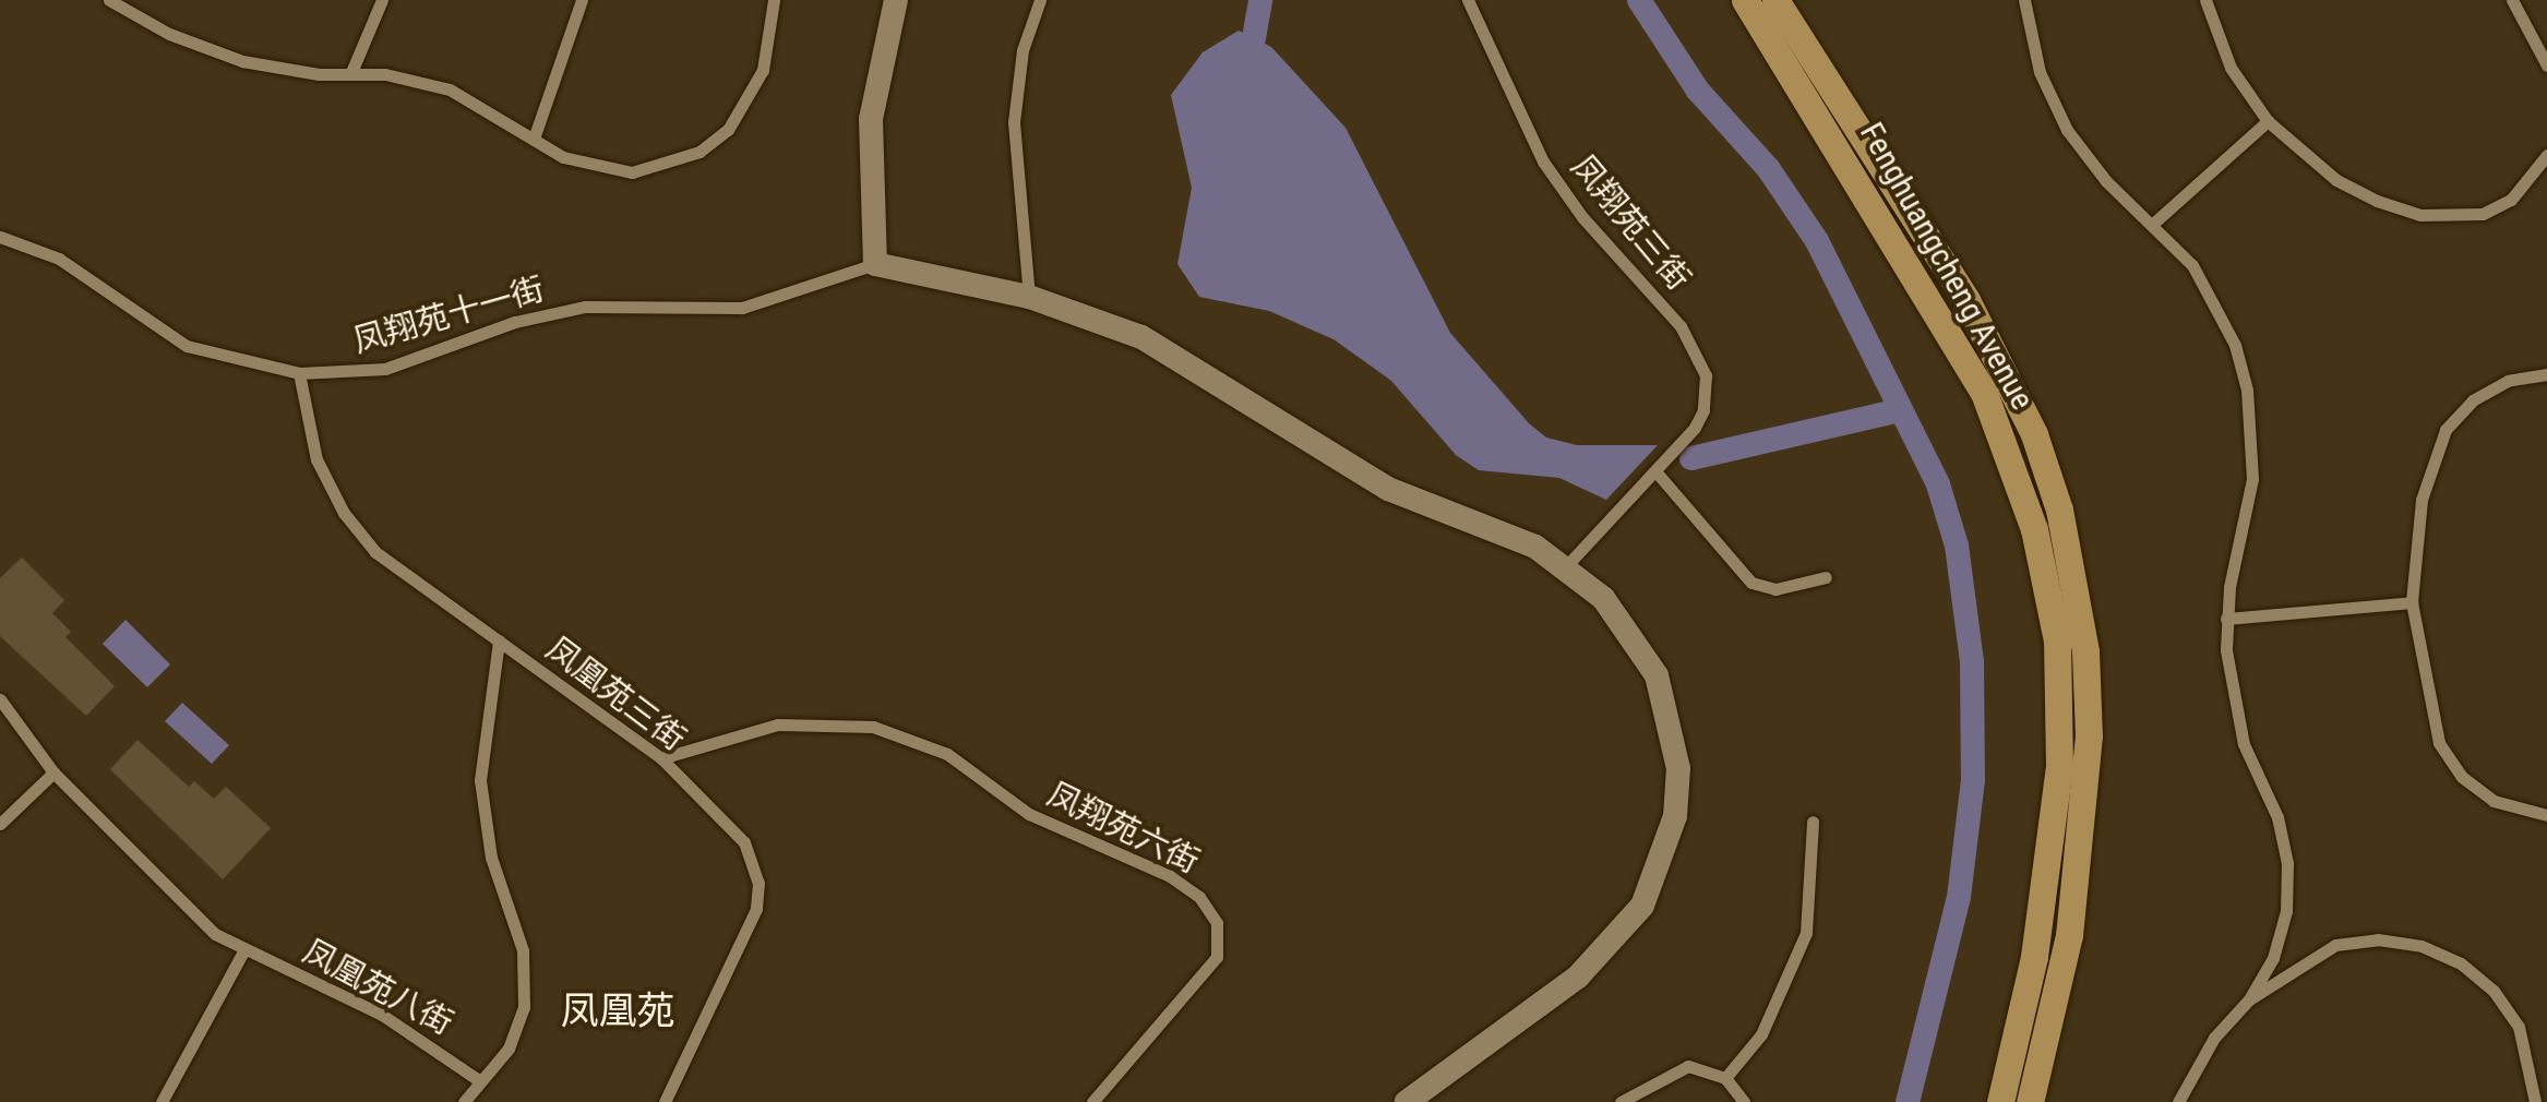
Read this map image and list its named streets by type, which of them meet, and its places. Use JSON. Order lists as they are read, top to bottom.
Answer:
{
  "streets": {
    "main road": ["Fenghuangcheng Avenue"],
    "lane": [
      "凤翔苑三街",
      "凤翔苑十一街",
      "凤凰苑三街",
      "凤翔苑六街",
      "凤凰苑八街"
    ]
  },
  "crossings": [
    ["凤翔苑十一街", "凤凰苑三街"],
    ["凤凰苑三街", "凤翔苑六街"]
  ],
  "districts": ["凤凰苑"]
}
